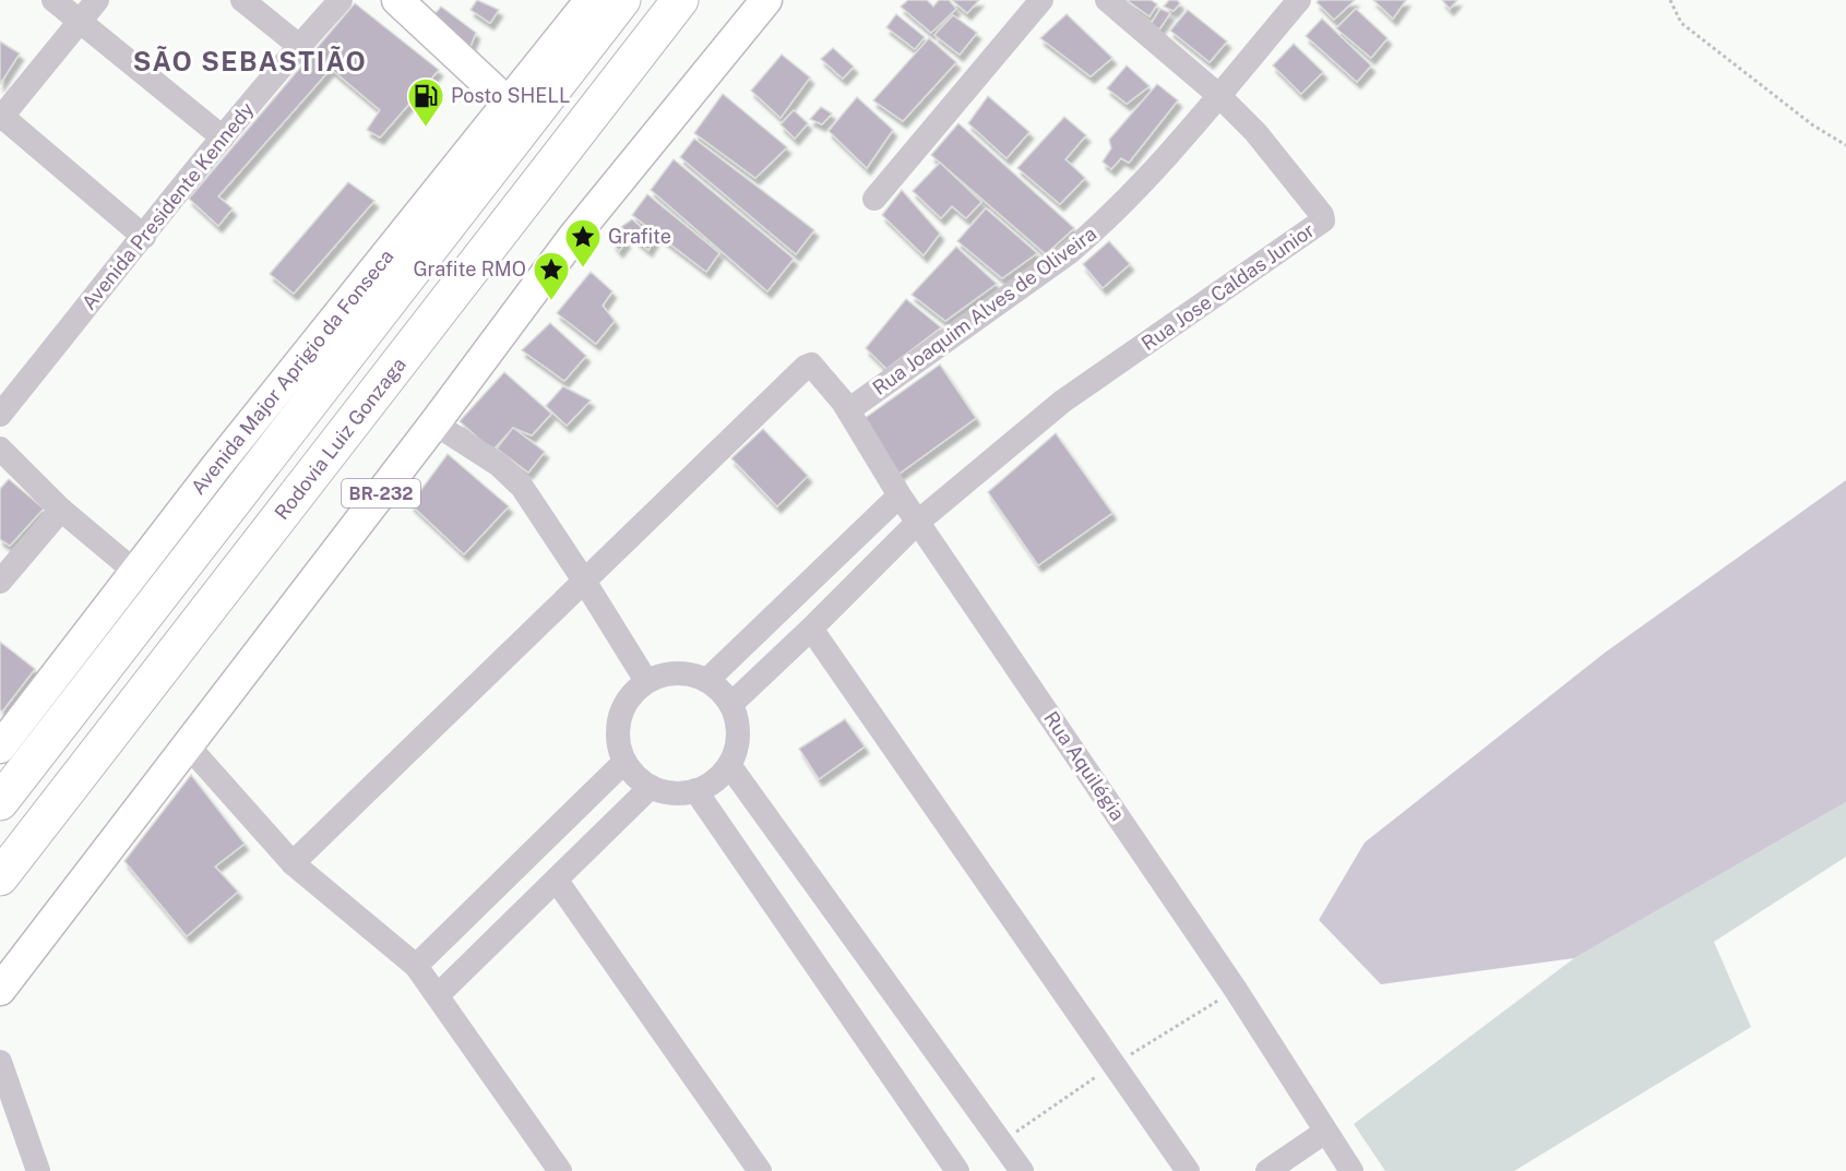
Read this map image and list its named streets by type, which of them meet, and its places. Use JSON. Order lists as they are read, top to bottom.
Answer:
{
  "streets": {
    "highway": ["Rodovia Luiz Gonzaga", "BR-232"],
    "main road": ["Avenida Major Aprigio da Fonseca"],
    "street": [
      "Avenida Presidente Kennedy",
      "Rua Jose Caldas Junior",
      "Rua Joaquim Alves de Oliveira",
      "Rua Aquilégia"
    ]
  },
  "crossings": [
    ["Rua Jose Caldas Junior", "Rua Joaquim Alves de Oliveira"],
    ["Rua Jose Caldas Junior", "Rua Aquilégia"],
    ["Rua Joaquim Alves de Oliveira", "Rua Aquilégia"]
  ],
  "districts": ["SÃO SEBASTIÃO"],
  "places": {
    "fuel station": ["Posto SHELL"],
    "place": ["Grafite", "Grafite RMO"]
  }
}
